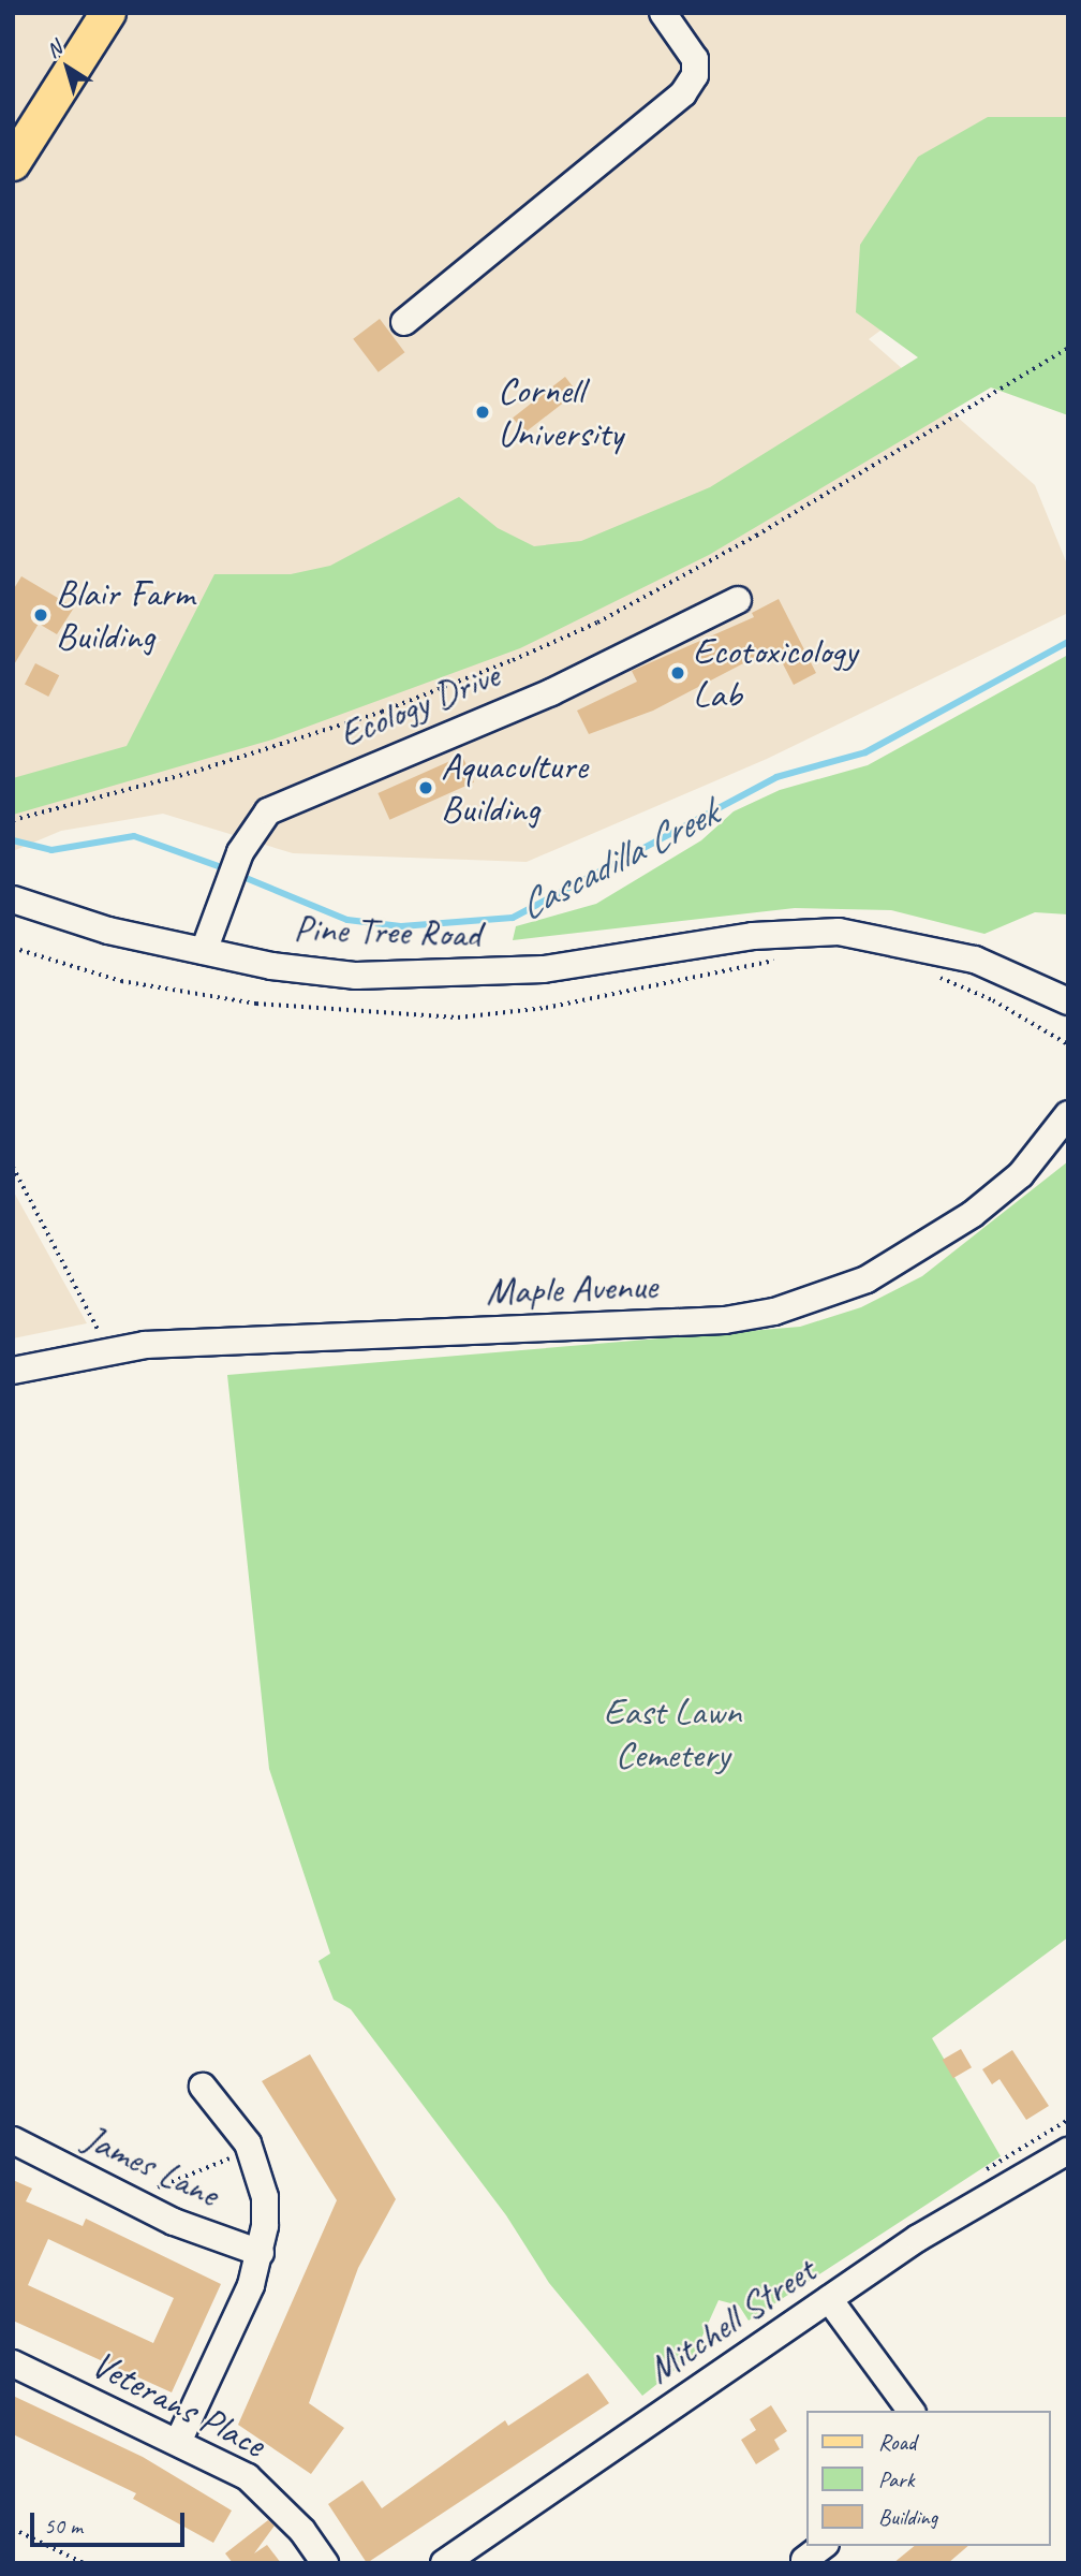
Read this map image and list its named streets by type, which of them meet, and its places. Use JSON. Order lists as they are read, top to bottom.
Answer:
{
  "streets": {
    "street": [
      "Ecology Drive",
      "Pine Tree Road",
      "Maple Avenue",
      "James Lane",
      "Mitchell Street",
      "Veterans Place"
    ]
  },
  "crossings": [
    ["Ecology Drive", "Pine Tree Road"]
  ],
  "water": ["Cascadilla Creek"],
  "parks": ["East Lawn Cemetery"],
  "places": [
    "Cornell University",
    "Blair Farm Building",
    "Ecotoxicology Lab",
    "Aquaculture Building"
  ],
  "legend": ["Road", "Park", "Building"],
  "scale_bar": "50 m",
  "north": "top left"
}
